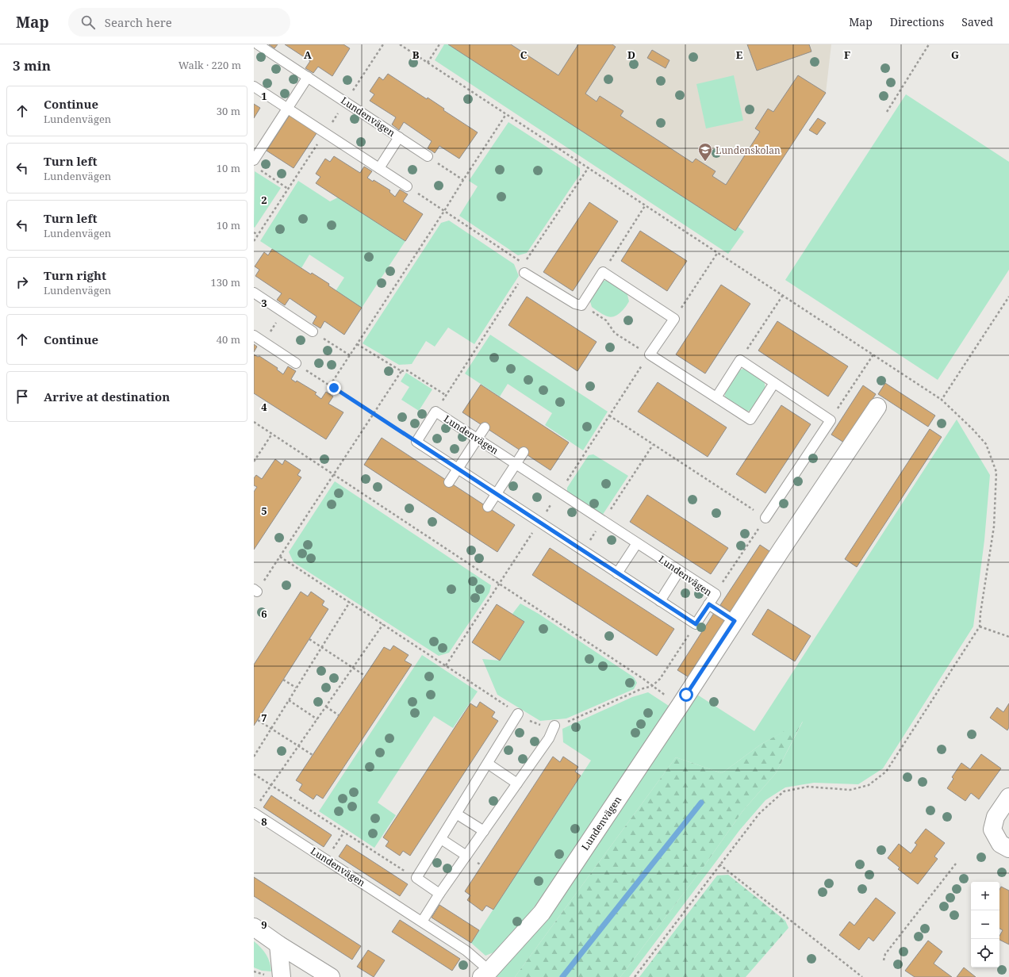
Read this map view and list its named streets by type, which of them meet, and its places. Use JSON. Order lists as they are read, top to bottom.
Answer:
{
  "streets": {
    "street": ["Lundenvägen"]
  },
  "places": {
    "school or university": ["Lundenskolan"]
  },
  "page": {
    "header": "Map",
    "search": "Search here",
    "nav": ["Map", "Directions", "Saved"],
    "heading": ["3 min", "Walk · 220 m"],
    "list": [
      ["Continue", "Lundenvägen", "30 m"],
      ["Turn left", "Lundenvägen", "10 m"],
      ["Turn left", "Lundenvägen", "10 m"],
      ["Turn right", "Lundenvägen", "130 m"],
      ["Continue", "40 m"],
      "Arrive at destination"
    ],
    "map_buttons": ["+", "−"]
  },
  "grid": {
    "columns": [
      "A",
      "B",
      "C",
      "D",
      "E",
      "F",
      "G"
    ],
    "rows": [
      "1",
      "2",
      "3",
      "4",
      "5",
      "6",
      "7",
      "8",
      "9"
    ]
  }
}
